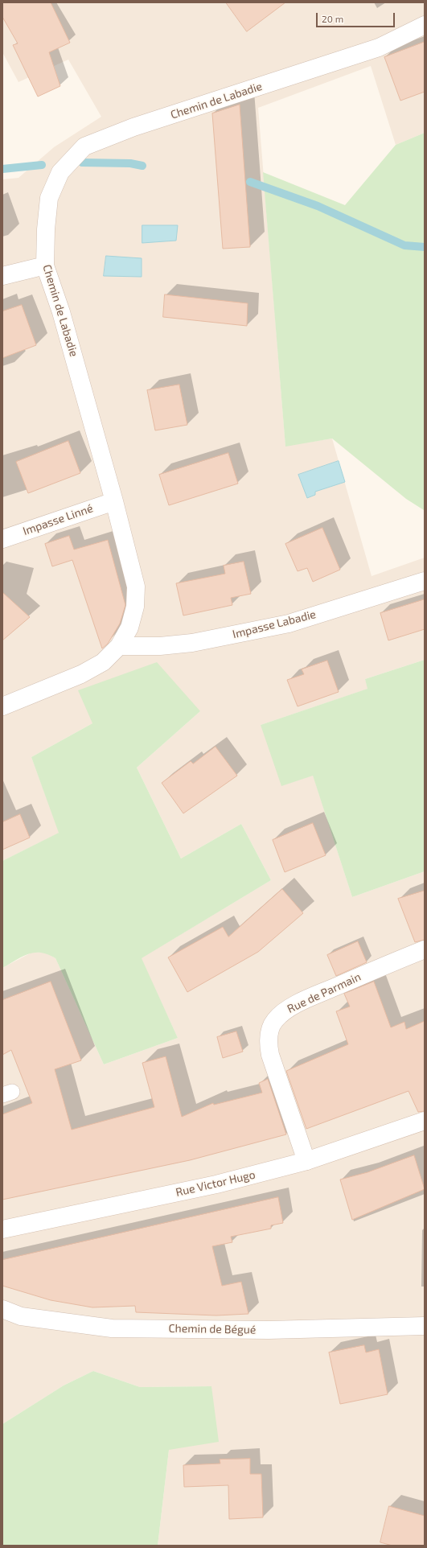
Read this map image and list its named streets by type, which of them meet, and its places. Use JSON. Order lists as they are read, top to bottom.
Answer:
{
  "streets": {
    "street": [
      "Chemin de Labadie",
      "Impasse Linné",
      "Impasse Labadie",
      "Rue de Parmain",
      "Rue Victor Hugo",
      "Chemin de Bégué"
    ]
  },
  "crossings": [
    ["Chemin de Labadie", "Impasse Linné"],
    ["Chemin de Labadie", "Impasse Labadie"],
    ["Rue de Parmain", "Rue Victor Hugo"]
  ],
  "scale_bar": "20 m"
}
